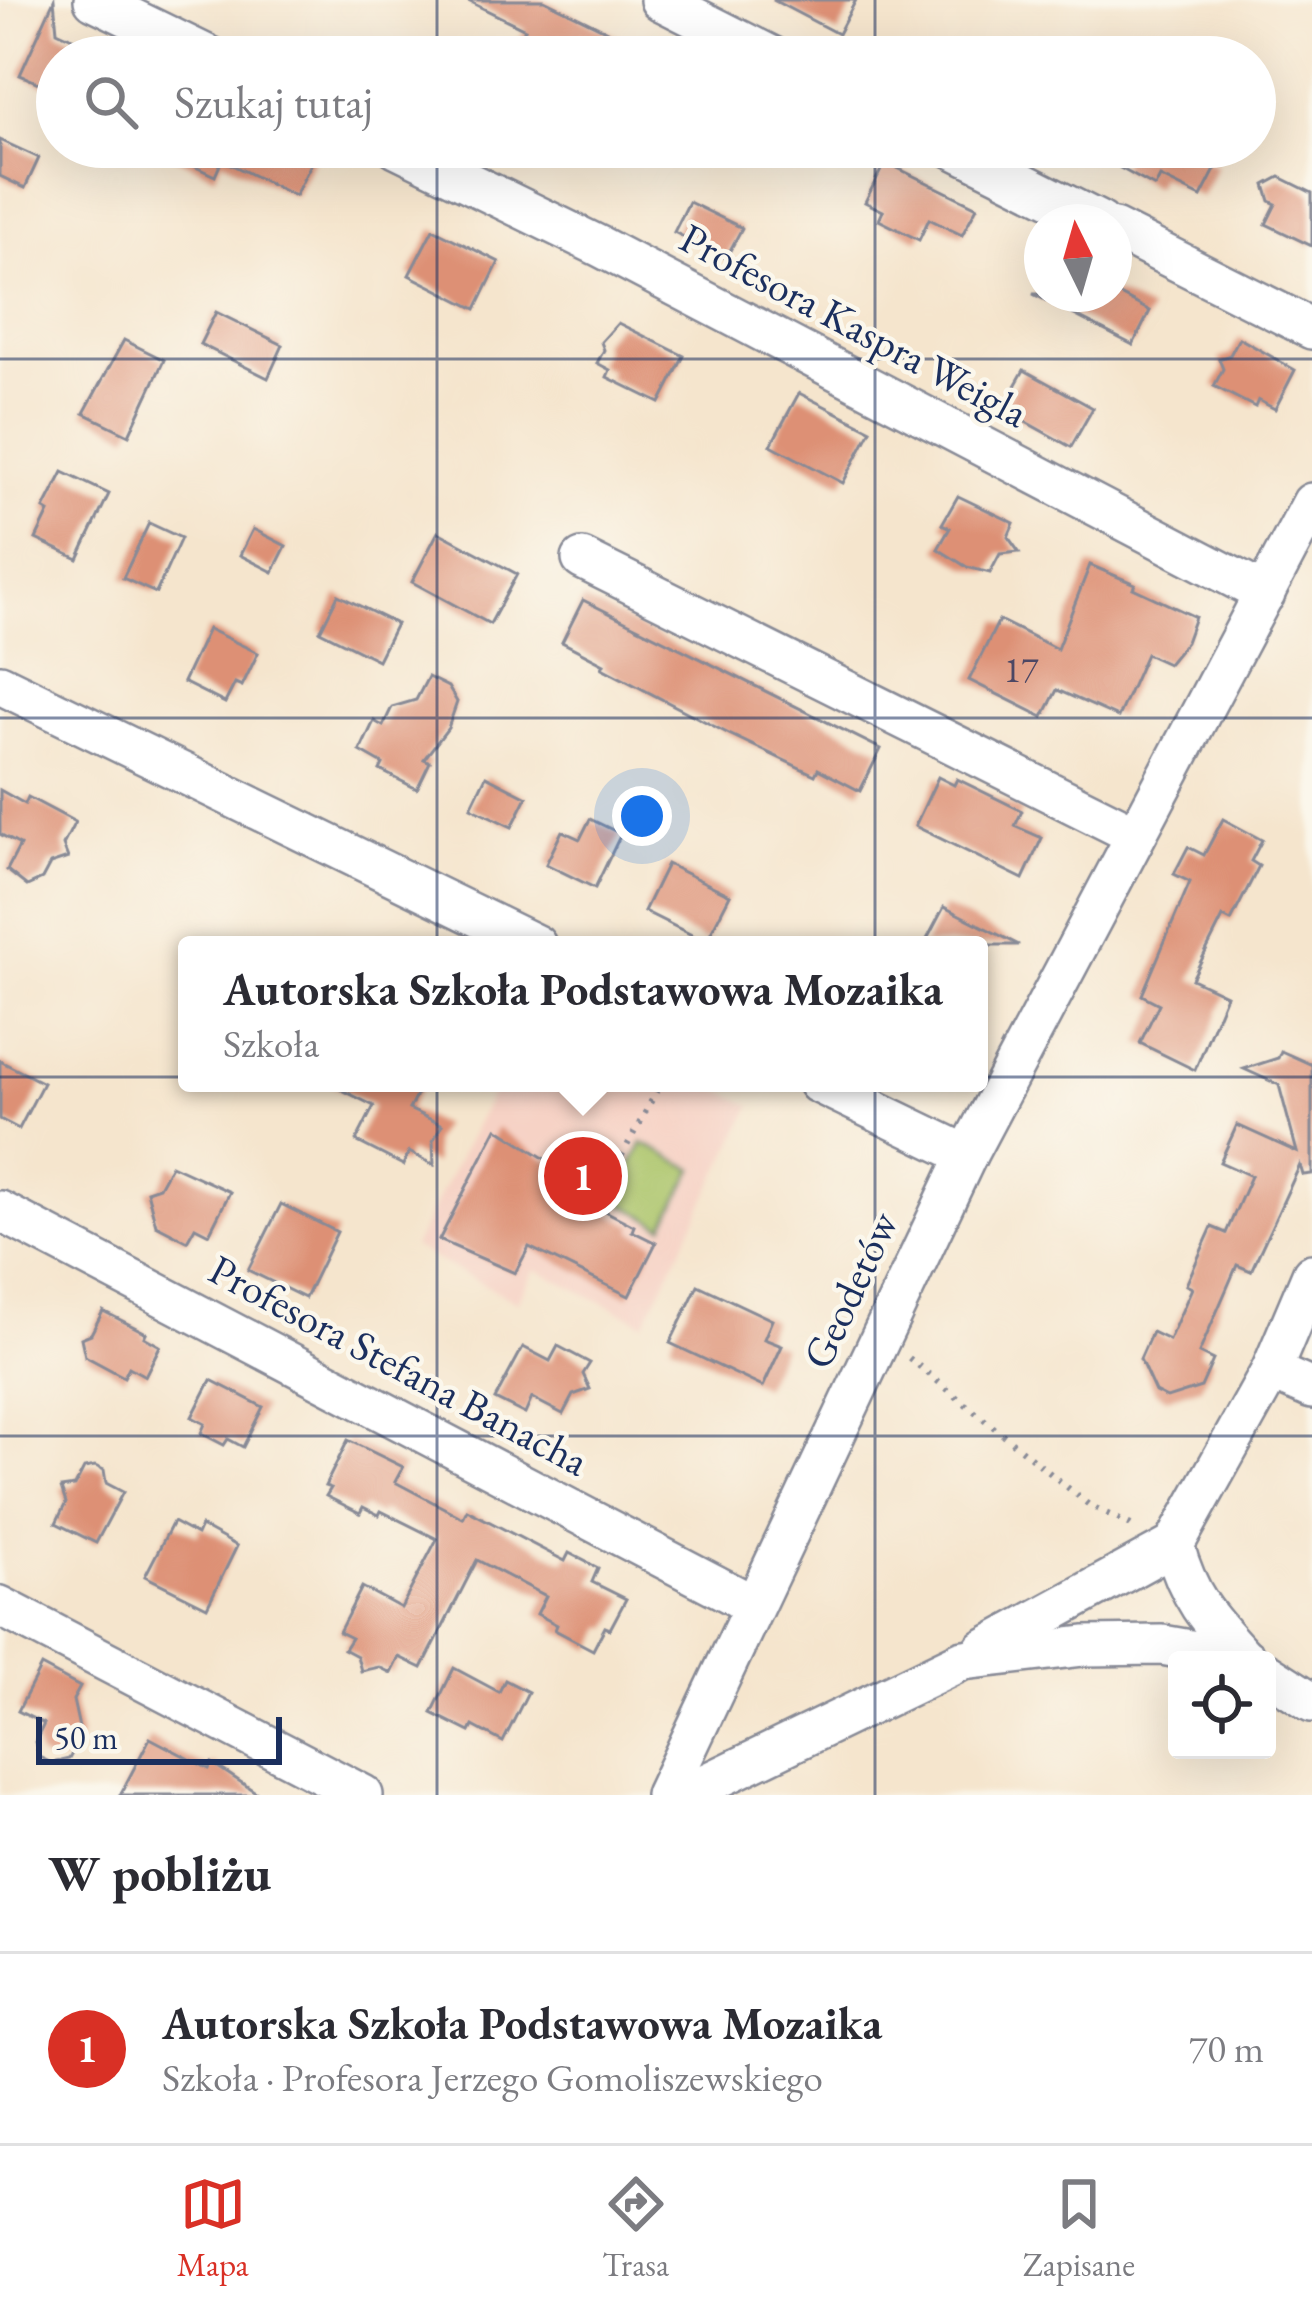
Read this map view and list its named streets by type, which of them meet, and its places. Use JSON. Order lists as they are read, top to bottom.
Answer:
{
  "streets": {
    "street": ["Profesora Kaspra Weigla", "Geodetów", "Profesora Stefana Banacha"]
  },
  "crossings": [
    ["Profesora Kaspra Weigla", "Geodetów"],
    ["Geodetów", "Profesora Stefana Banacha"]
  ],
  "house_numbers": ["17"],
  "scale_bar": "50 m",
  "north": "top",
  "page": {
    "search": "Szukaj tutaj",
    "popup": ["Autorska Szkoła Podstawowa Mozaika", "Szkoła"],
    "pins": "1",
    "scale": "50 m",
    "heading": "W pobliżu",
    "list": [
      {
        "mark": "1",
        "name": "Autorska Szkoła Podstawowa Mozaika",
        "note": "Szkoła · Profesora Jerzego Gomoliszewskiego",
        "value": "70 m"
      }
    ],
    "nav": ["Mapa", "Trasa", "Zapisane"]
  }
}
